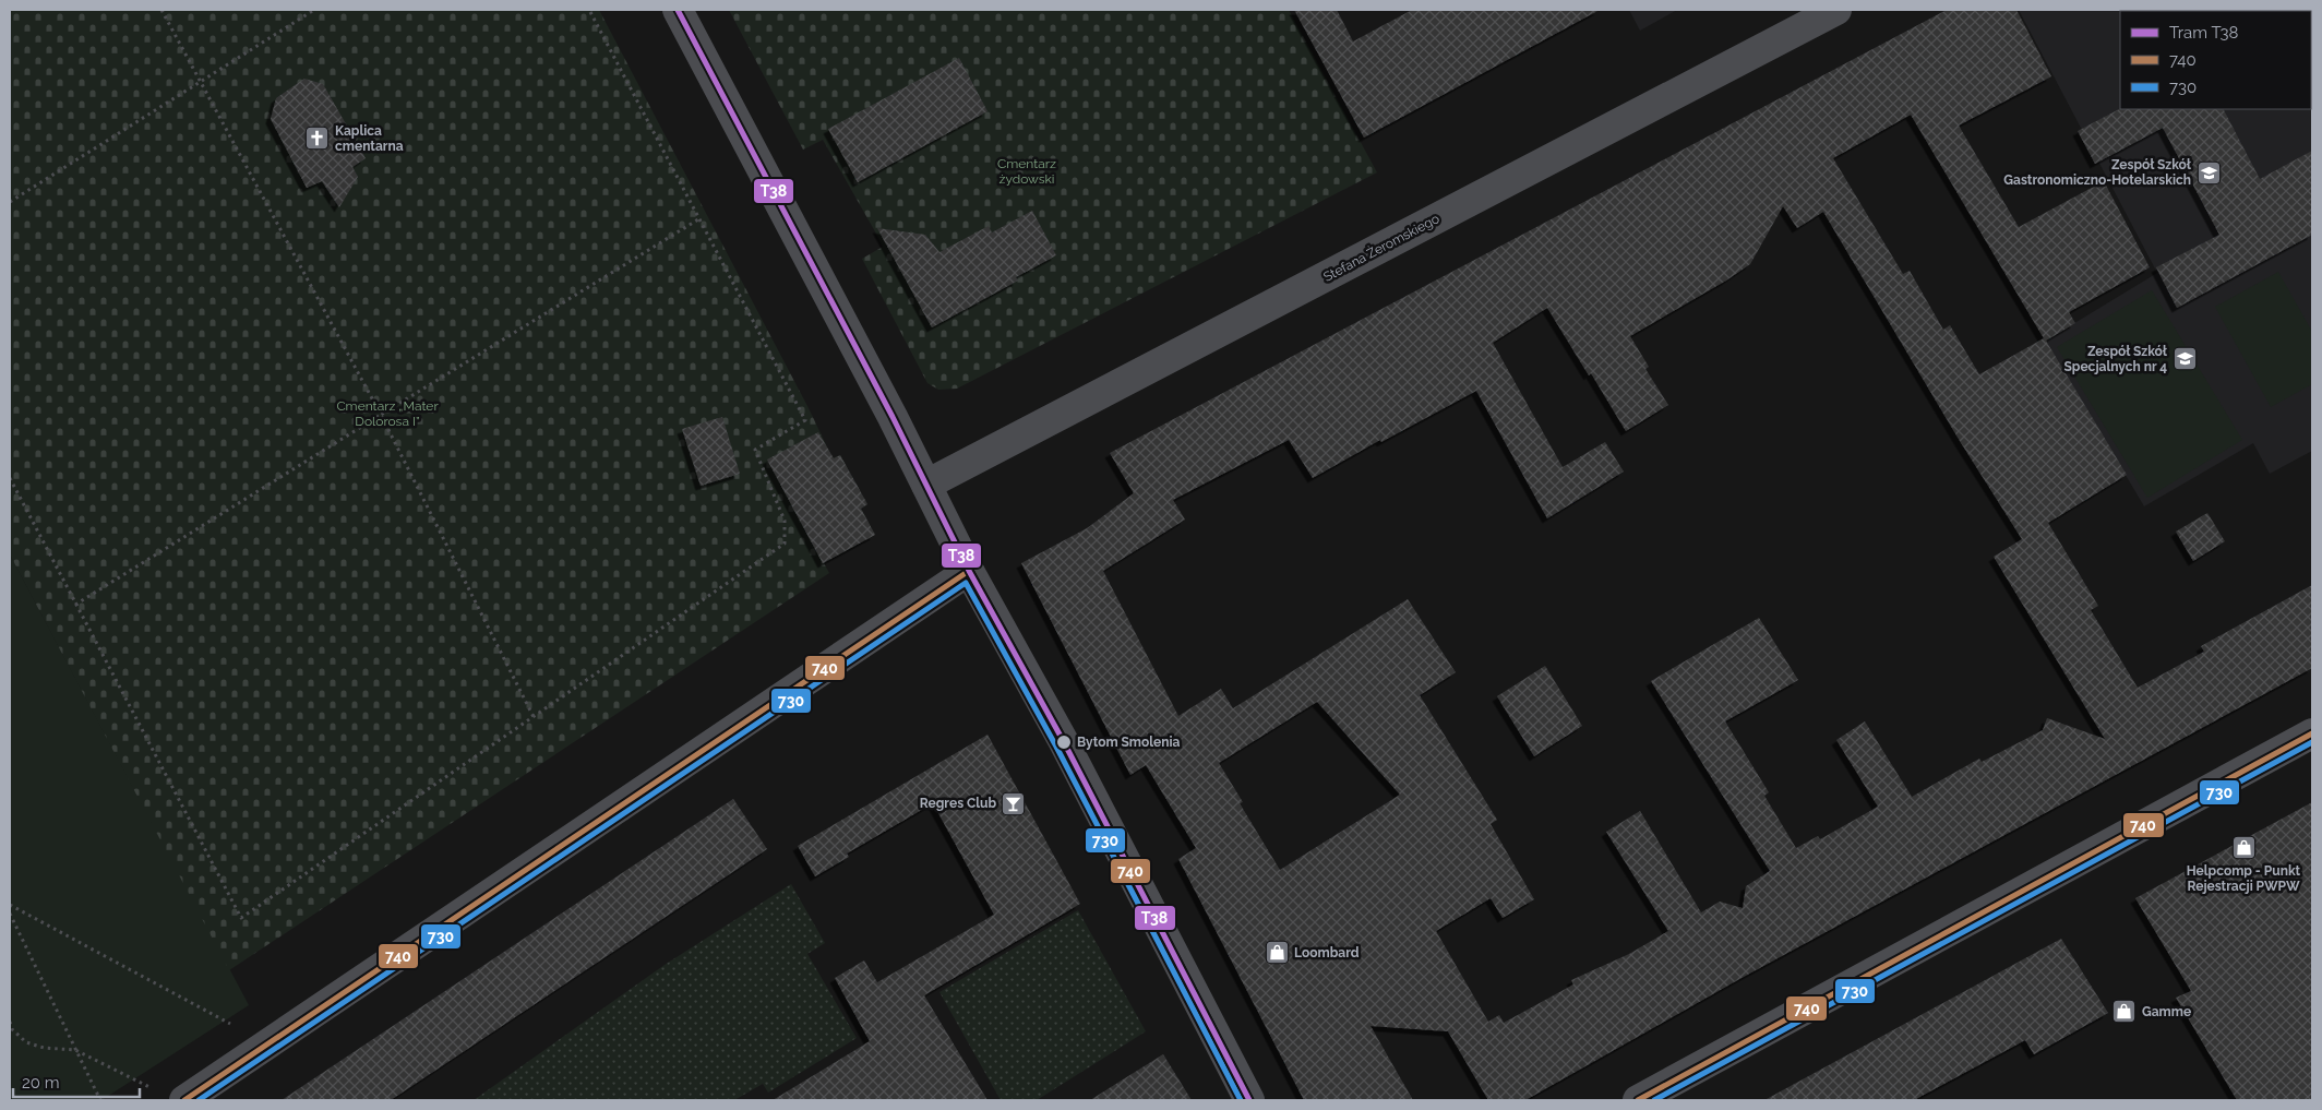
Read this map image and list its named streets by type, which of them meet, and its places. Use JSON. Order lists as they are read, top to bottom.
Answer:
{
  "streets": {
    "street": ["Stefana Żeromskiego"]
  },
  "parks": ["Cmentarz żydowski", "Cmentarz „Mater Dolorosa I”"],
  "places": {
    "church": ["Kaplica cmentarna"],
    "school or university": ["Zespół Szkół Gastronomiczno-Hotelarskich", "Zespół Szkół Specjalnych nr 4"],
    "other": ["Bytom Smolenia"],
    "bar": ["Regres Club"],
    "shop": ["Helpcomp - Punkt Rejestracji PWPW", "Loombard", "Gamme"]
  },
  "lines": ["tram line T38", "transit line 740", "transit line 730"],
  "legend": ["Tram T38", "740", "730"],
  "scale_bar": "20 m"
}
